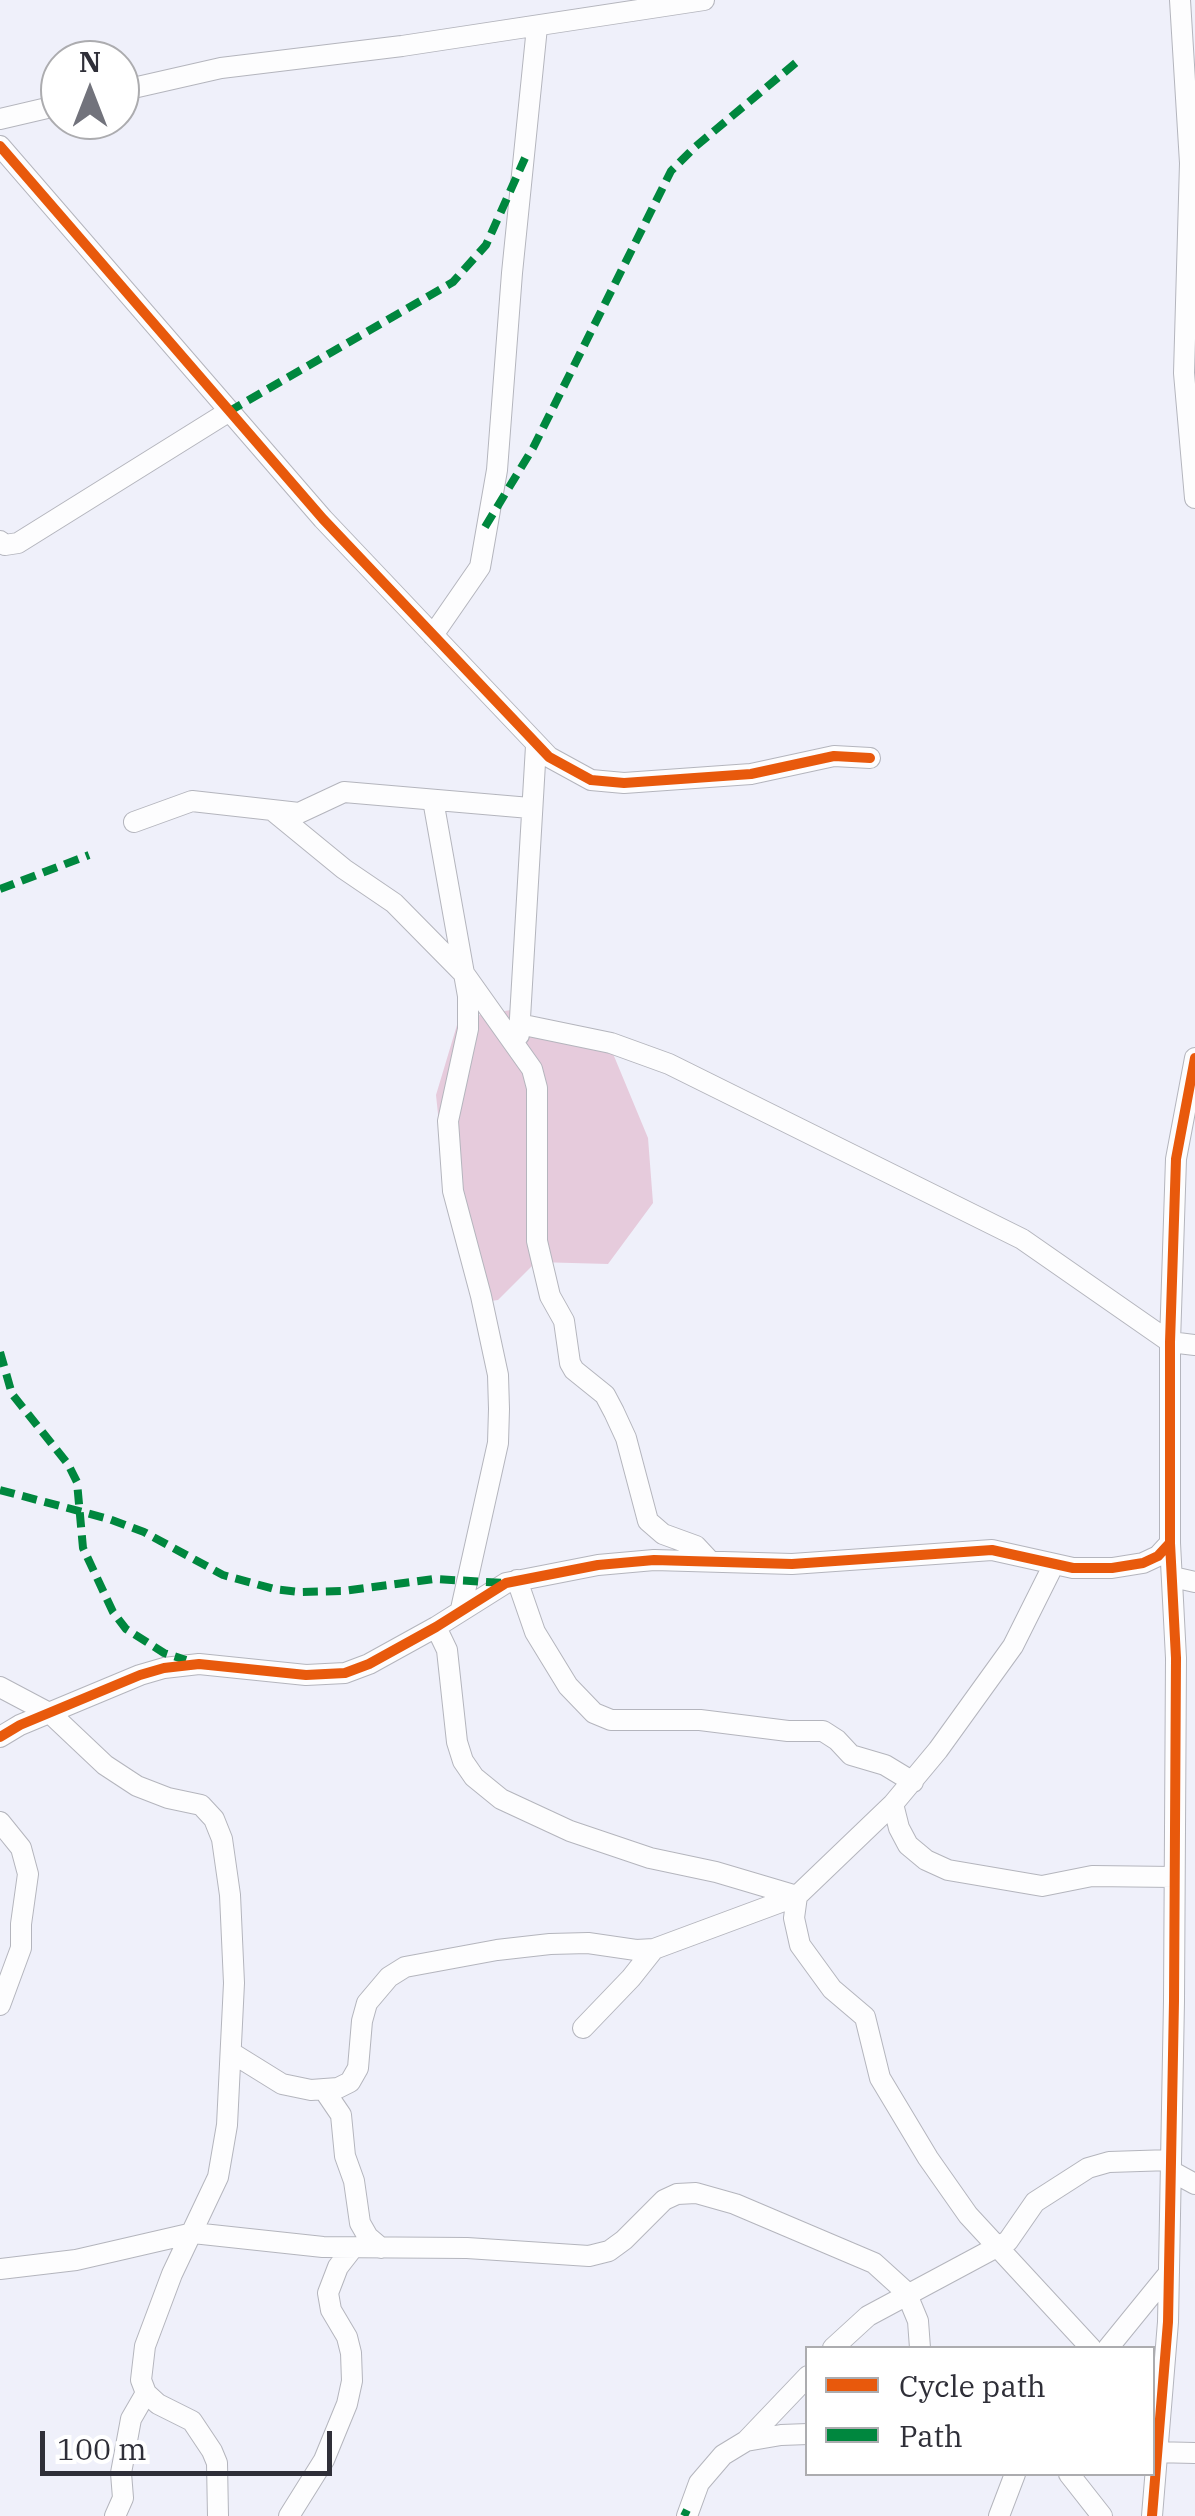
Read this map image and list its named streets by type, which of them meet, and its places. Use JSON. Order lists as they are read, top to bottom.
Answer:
{
  "legend": ["Cycle path", "Path"],
  "scale_bar": "100 m",
  "north": "top"
}
